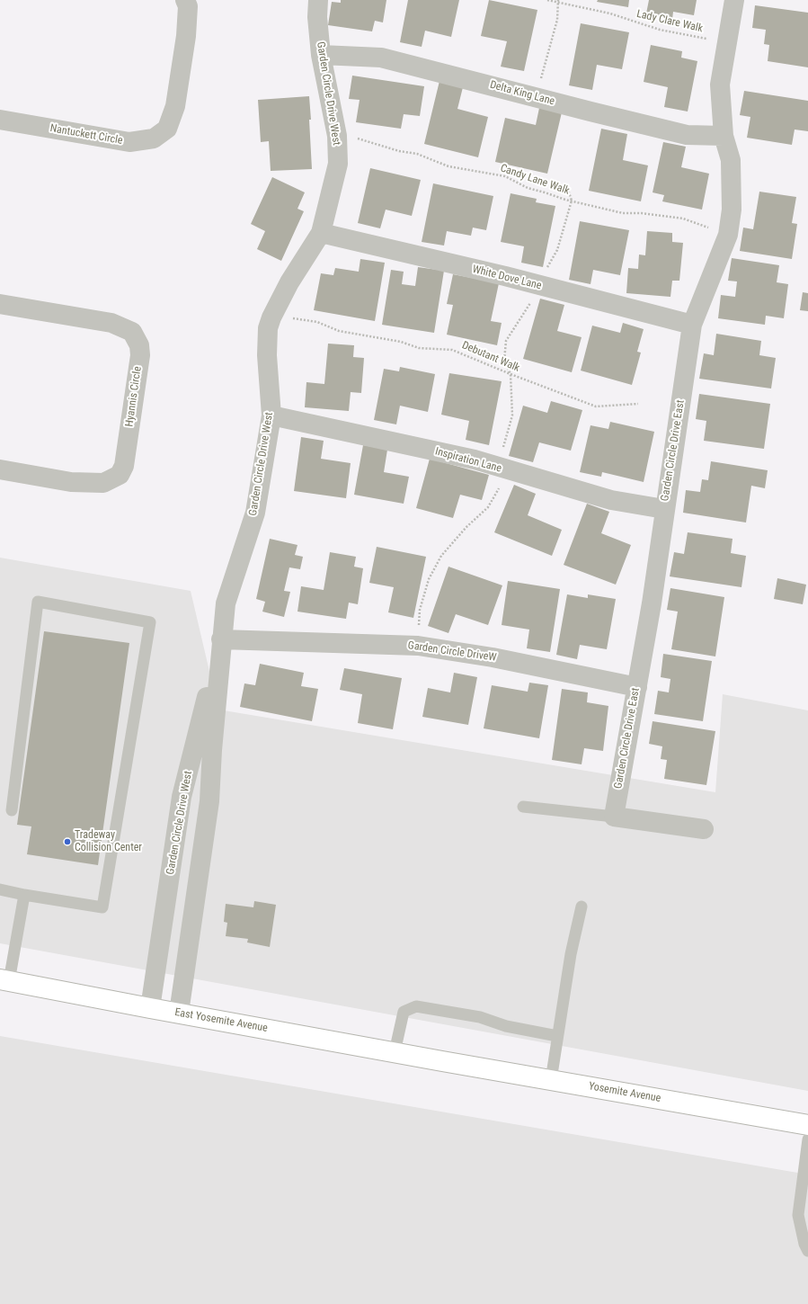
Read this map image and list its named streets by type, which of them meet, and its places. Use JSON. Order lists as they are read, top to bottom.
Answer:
{
  "streets": {
    "main road": ["East Yosemite Avenue", "Yosemite Avenue"],
    "street": [
      "Garden Circle Drive West",
      "Delta King Lane",
      "Nantuckett Circle",
      "White Dove Lane",
      "Hyannis Circle",
      "Garden Circle Drive East",
      "Inspiration Lane",
      "Garden Circle DriveW"
    ],
    "path": ["Lady Clare Walk", "Candy Lane Walk", "Debutant Walk"]
  },
  "crossings": [
    ["Lady Clare Walk", "Garden Circle Drive East"],
    ["Garden Circle Drive West", "Delta King Lane"],
    ["Garden Circle Drive West", "Candy Lane Walk"],
    ["Garden Circle Drive West", "White Dove Lane"],
    ["Garden Circle Drive West", "Debutant Walk"],
    ["Garden Circle Drive West", "Inspiration Lane"],
    ["Garden Circle Drive West", "Garden Circle DriveW"],
    ["Garden Circle Drive West", "East Yosemite Avenue"],
    ["Delta King Lane", "Garden Circle Drive East"],
    ["Candy Lane Walk", "Garden Circle Drive East"],
    ["White Dove Lane", "Garden Circle Drive East"],
    ["Garden Circle Drive East", "Inspiration Lane"],
    ["Garden Circle Drive East", "Garden Circle DriveW"],
    ["East Yosemite Avenue", "Yosemite Avenue"]
  ],
  "places": ["Tradeway Collision Center"]
}
